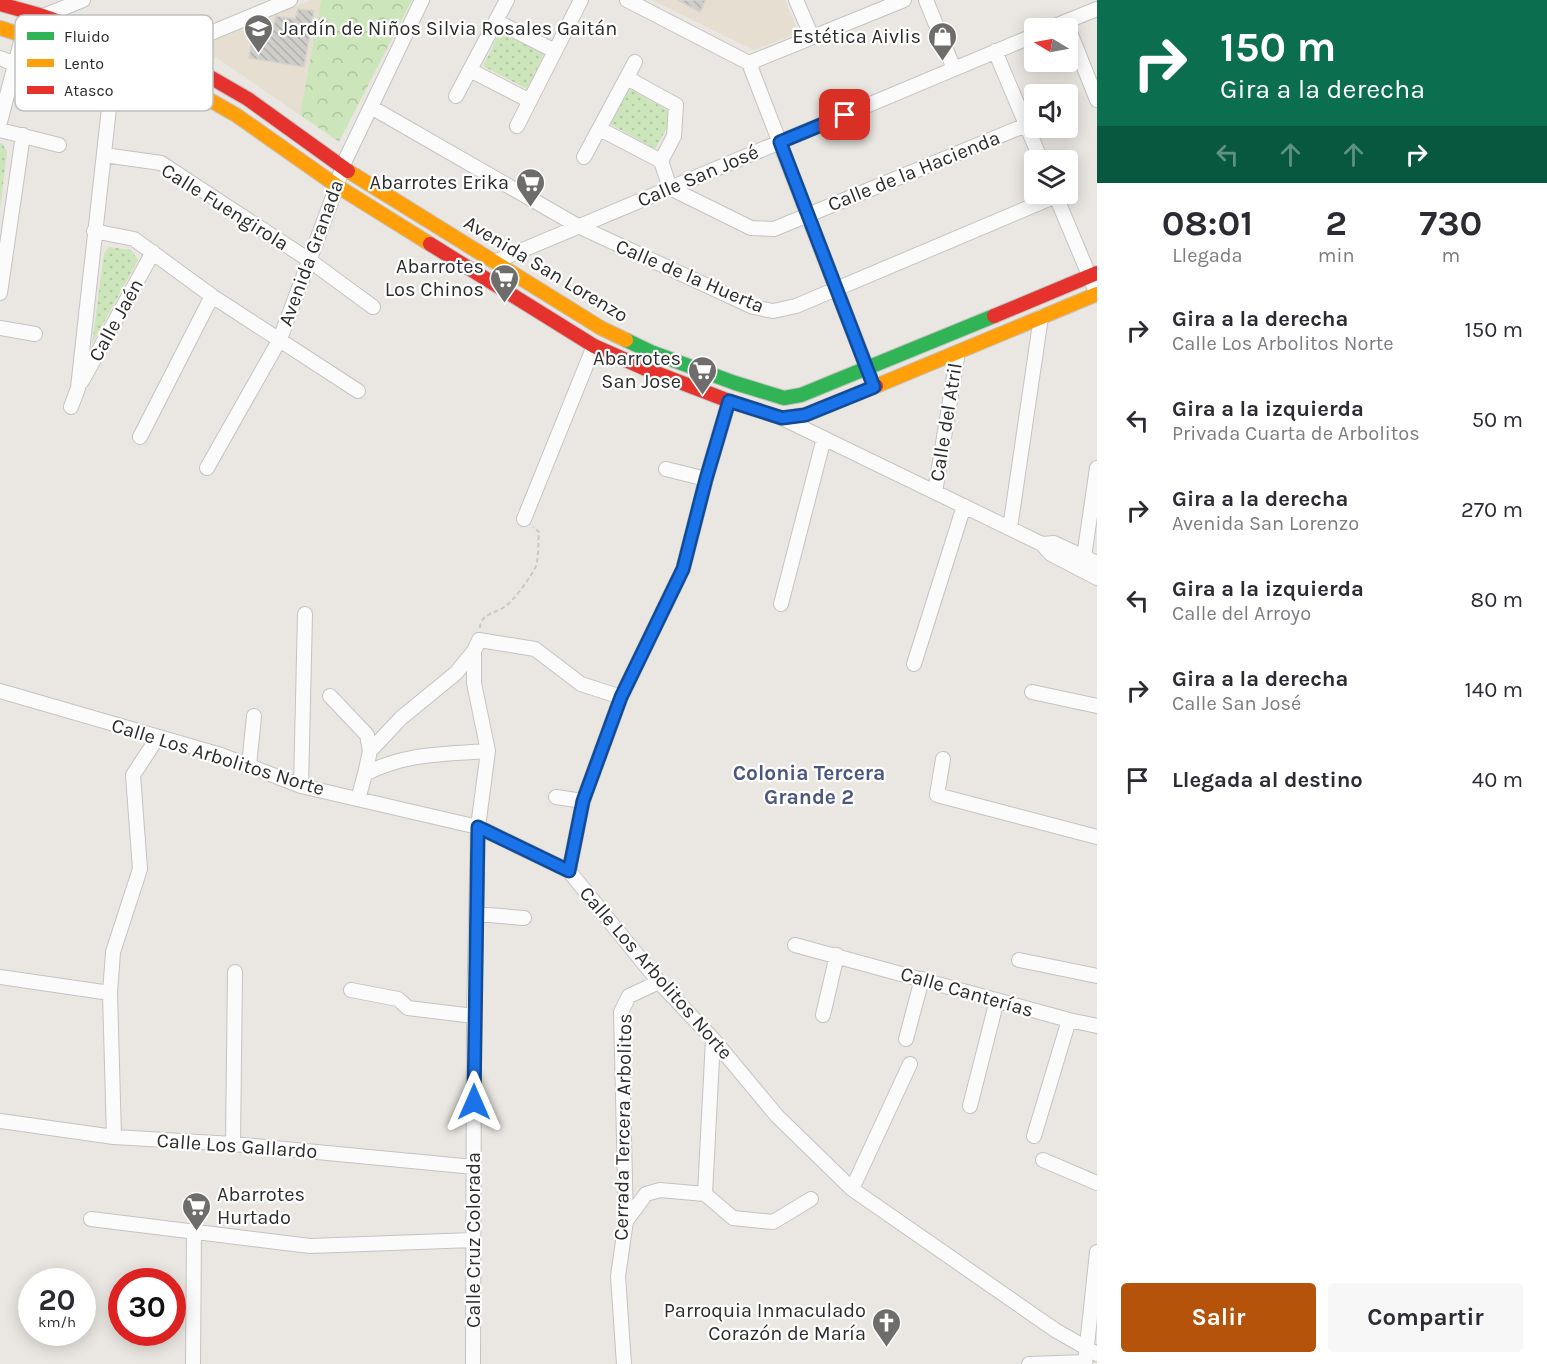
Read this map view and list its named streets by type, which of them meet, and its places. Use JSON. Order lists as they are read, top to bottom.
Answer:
{
  "streets": {
    "street": [
      "Calle de la Hacienda",
      "Calle San José",
      "Calle Fuengirola",
      "Avenida Granada",
      "Avenida San Lorenzo",
      "Calle de la Huerta",
      "Calle Jaén",
      "Calle del Atril",
      "Calle Los Arbolitos Norte",
      "Calle Canterías",
      "Cerrada Tercera Arbolitos",
      "Calle Los Gallardo",
      "Calle Cruz Colorada"
    ]
  },
  "crossings": [
    ["Calle de la Hacienda", "Calle San José"],
    ["Calle San José", "Avenida San Lorenzo"],
    ["Calle San José", "Calle de la Huerta"],
    ["Calle Fuengirola", "Avenida Granada"],
    ["Avenida Granada", "Avenida San Lorenzo"],
    ["Avenida Granada", "Calle de la Huerta"],
    ["Avenida San Lorenzo", "Calle del Atril"],
    ["Calle Los Arbolitos Norte", "Cerrada Tercera Arbolitos"],
    ["Calle Los Arbolitos Norte", "Calle Cruz Colorada"],
    ["Calle Los Gallardo", "Calle Cruz Colorada"]
  ],
  "districts": ["Colonia Tercera Grande 2"],
  "places": {
    "school or university": ["Jardín de Niños Silvia Rosales Gaitán"],
    "shop": ["Estética Aivlis"],
    "supermarket": [
      "Abarrotes Erika",
      "Abarrotes Los Chinos",
      "Abarrotes San Jose",
      "Abarrotes Hurtado"
    ],
    "church": ["Parroquia Inmaculado Corazón de María"]
  },
  "legend": ["Fluido", "Lento", "Atasco"],
  "north": "left",
  "page": {
    "turn": ["150 m", "Gira a la derecha"],
    "eta": [
      "08:01",
      "Llegada",
      "2",
      "min",
      "730",
      "m"
    ],
    "list": [
      {
        "name": "Gira a la derecha",
        "note": "Calle Los Arbolitos Norte",
        "value": "150 m"
      },
      {
        "name": "Gira a la izquierda",
        "note": "Privada Cuarta de Arbolitos",
        "value": "50 m"
      },
      {
        "name": "Gira a la derecha",
        "note": "Avenida San Lorenzo",
        "value": "270 m"
      },
      {
        "name": "Gira a la izquierda",
        "note": "Calle del Arroyo",
        "value": "80 m"
      },
      {
        "name": "Gira a la derecha",
        "note": "Calle San José",
        "value": "140 m"
      },
      {
        "name": "Llegada al destino",
        "value": "40 m"
      }
    ],
    "speed": "20 km/h",
    "limit": "30",
    "buttons": ["Salir", "Compartir"]
  }
}
